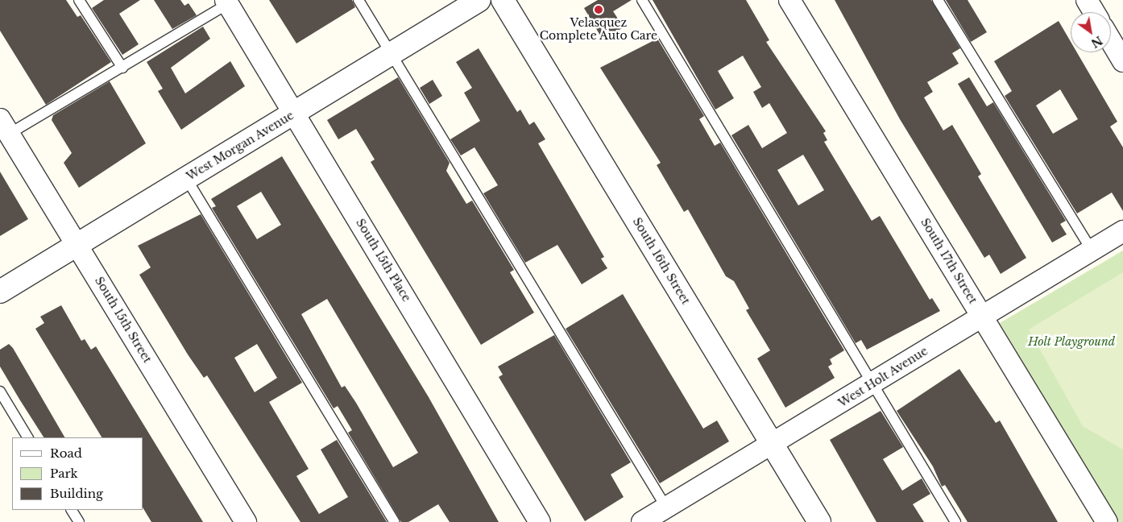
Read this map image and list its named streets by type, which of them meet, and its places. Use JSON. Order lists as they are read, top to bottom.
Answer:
{
  "streets": {
    "street": [
      "West Morgan Avenue",
      "South 15th Place",
      "South 16th Street",
      "South 17th Street",
      "South 15th Street",
      "West Holt Avenue"
    ]
  },
  "crossings": [
    ["West Morgan Avenue", "South 15th Place"],
    ["West Morgan Avenue", "South 15th Street"],
    ["South 16th Street", "West Holt Avenue"],
    ["South 17th Street", "West Holt Avenue"]
  ],
  "parks": ["Holt Playground"],
  "places": ["Velasquez Complete Auto Care"],
  "legend": ["Road", "Park", "Building"],
  "north": "bottom right"
}
